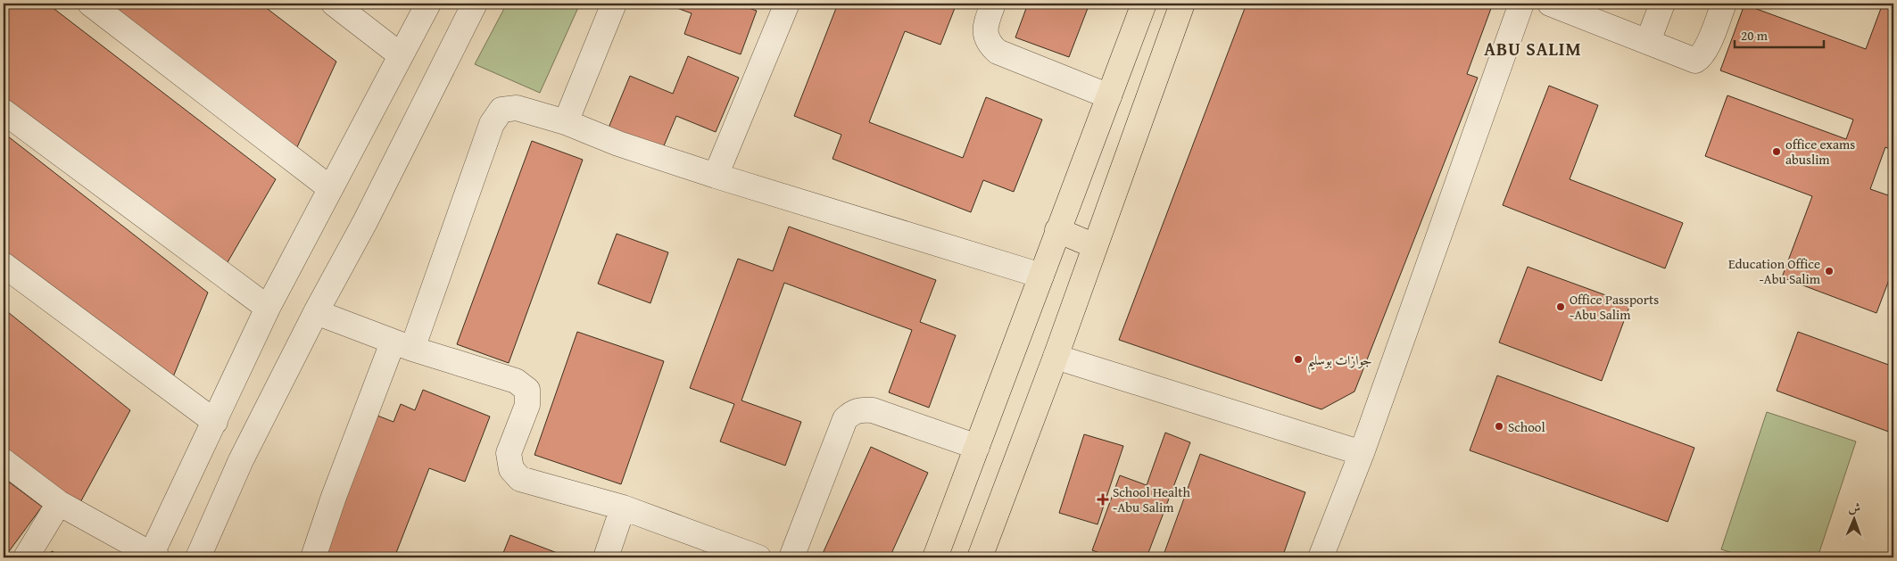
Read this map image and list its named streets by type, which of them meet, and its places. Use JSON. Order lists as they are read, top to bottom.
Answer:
{
  "districts": ["ABU SALIM"],
  "places": {
    "other": [
      "office exams abuslim",
      "Education Office -Abu Salim",
      "Office Passports -Abu Salim",
      "جوازات بوسليم",
      "School"
    ],
    "health": ["School Health -Abu Salim"]
  },
  "scale_bar": "20 m",
  "north": "top"
}
